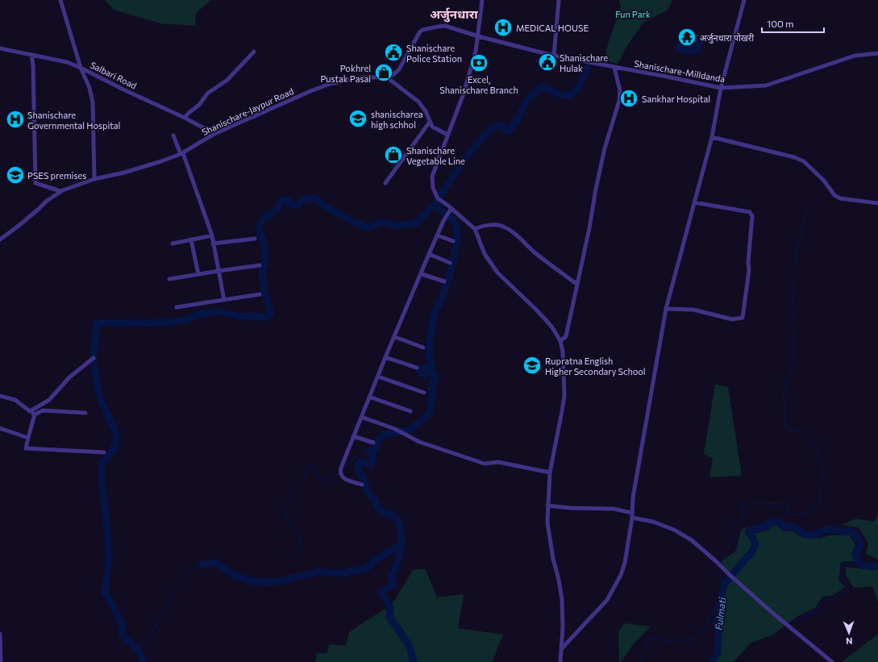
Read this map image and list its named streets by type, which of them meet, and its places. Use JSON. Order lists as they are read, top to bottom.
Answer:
{
  "streets": {
    "street": ["Shanischare-Milldanda", "Salbari Road", "Shanischare-Jaypur Road"]
  },
  "crossings": [
    ["Salbari Road", "Shanischare-Jaypur Road"]
  ],
  "districts": ["अर्जुनधारा"],
  "water": ["Fulmati"],
  "parks": ["Fun Park"],
  "places": {
    "hospital": ["MEDICAL HOUSE", "Sankhar Hospital", "Shanischare Governmental Hospital"],
    "temple": ["अर्जुनधारा पोखरी"],
    "public building": ["Shanischare Police Station", "Shanischare Hulak"],
    "bank": ["Excel, Shanischare Branch"],
    "shop": ["Pokhrel Pustak Pasal", "Shanischare Vegetable Line"],
    "school or university": ["shanischarea high schhol", "PSES premises", "Rupratna English Higher Secondary School"]
  },
  "scale_bar": "100 m",
  "north": "bottom"
}
